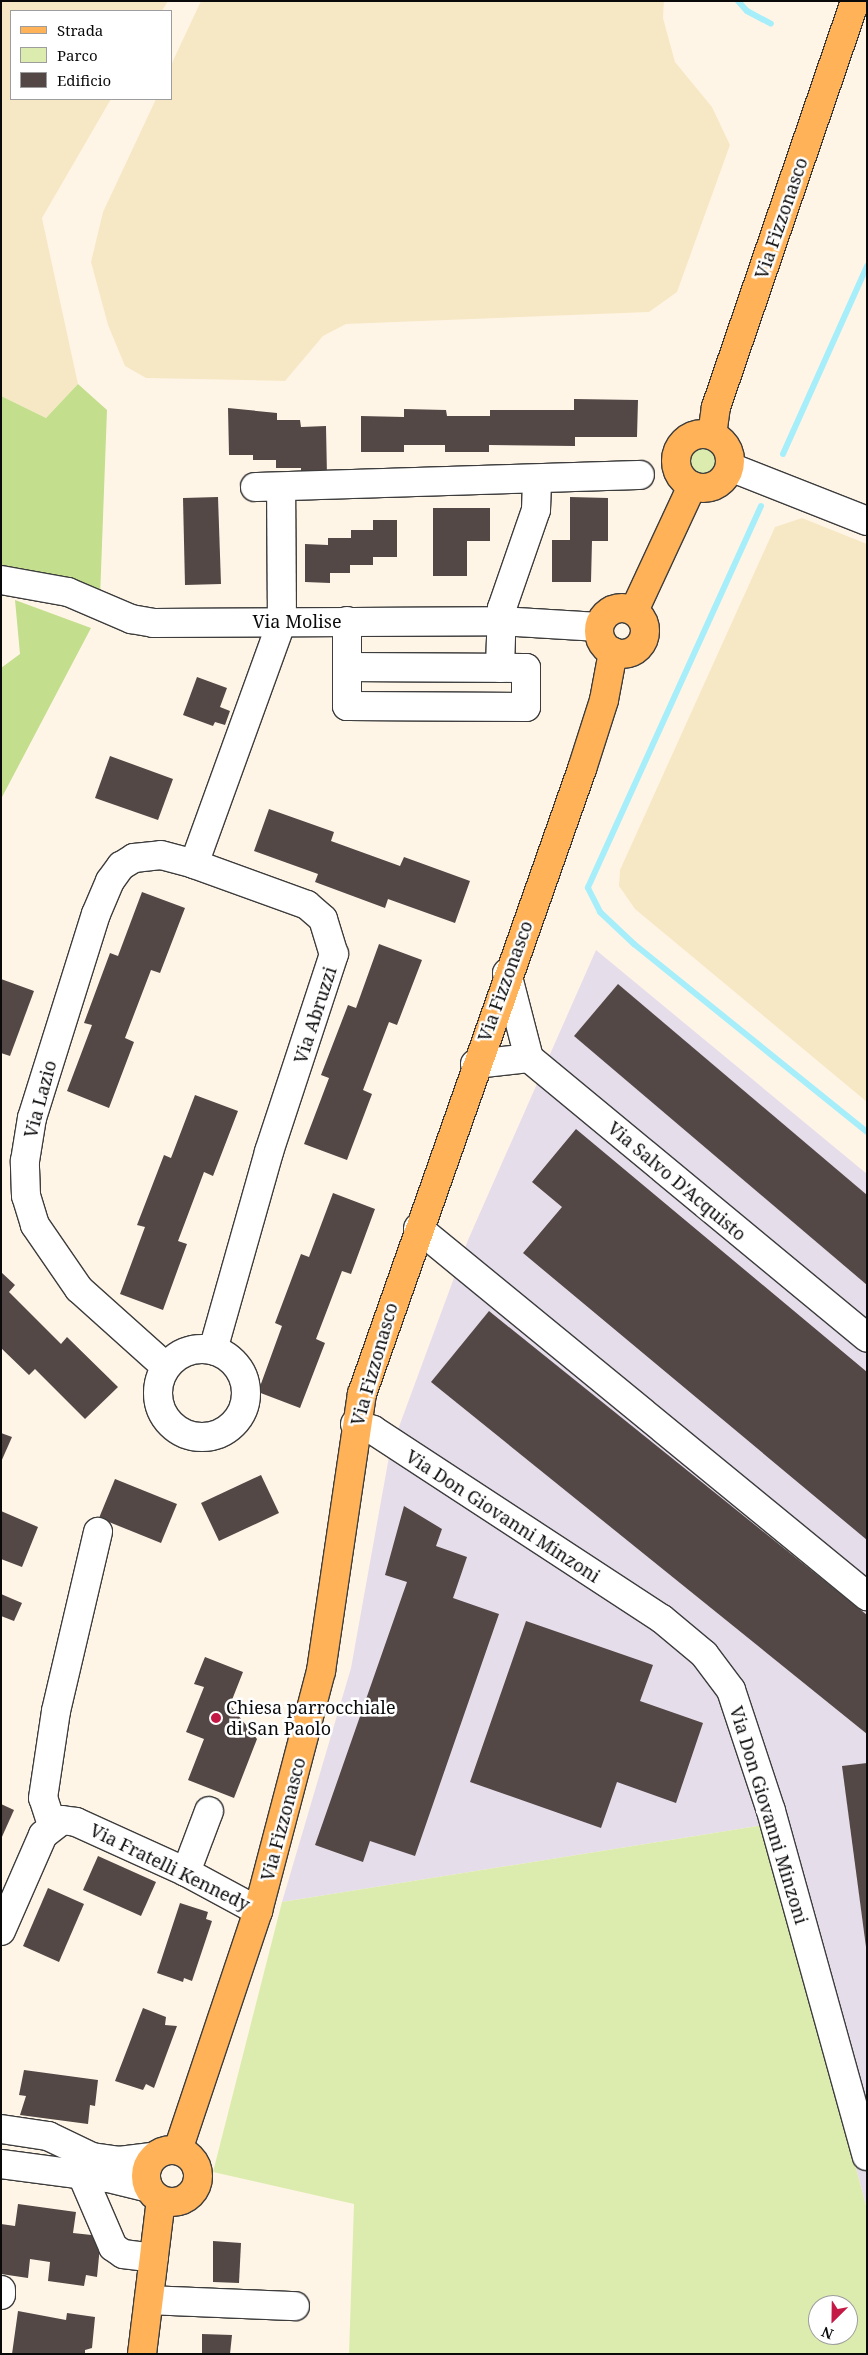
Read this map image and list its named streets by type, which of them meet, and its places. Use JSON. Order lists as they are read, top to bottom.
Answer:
{
  "streets": {
    "main road": ["Via Fizzonasco"],
    "street": [
      "Via Molise",
      "Via Abruzzi",
      "Via Lazio",
      "Via Salvo D'Acquisto",
      "Via Don Giovanni Minzoni",
      "Via Fratelli Kennedy"
    ]
  },
  "crossings": [
    ["Via Fizzonasco", "Via Molise"],
    ["Via Fizzonasco", "Via Don Giovanni Minzoni"],
    ["Via Fizzonasco", "Via Fratelli Kennedy"],
    ["Via Abruzzi", "Via Lazio"]
  ],
  "places": ["Chiesa parrocchiale di San Paolo"],
  "legend": ["Strada", "Parco", "Edificio"],
  "north": "bottom left"
}
